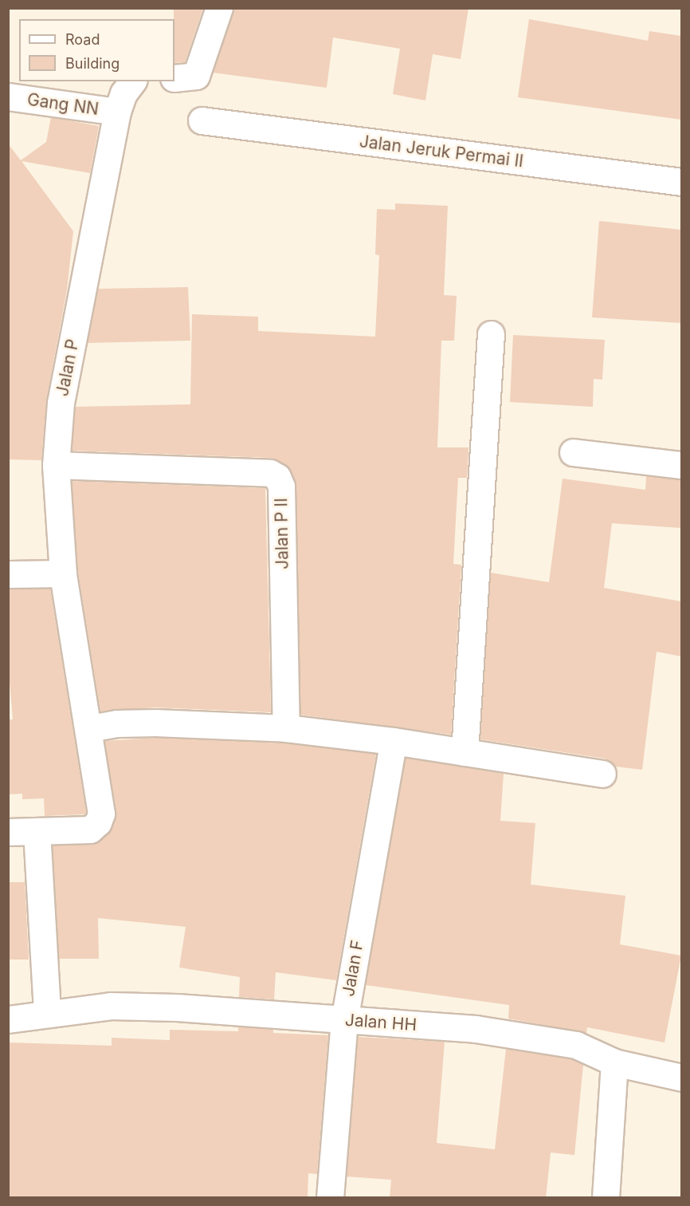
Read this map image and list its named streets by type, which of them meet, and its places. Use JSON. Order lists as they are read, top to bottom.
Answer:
{
  "streets": {
    "street": [
      "Gang NN",
      "Jalan Jeruk Permai II",
      "Jalan P",
      "Jalan P II",
      "Jalan F",
      "Jalan HH"
    ]
  },
  "crossings": [
    ["Gang NN", "Jalan P"],
    ["Jalan P", "Jalan P II"],
    ["Jalan F", "Jalan HH"]
  ],
  "legend": ["Road", "Building"]
}
